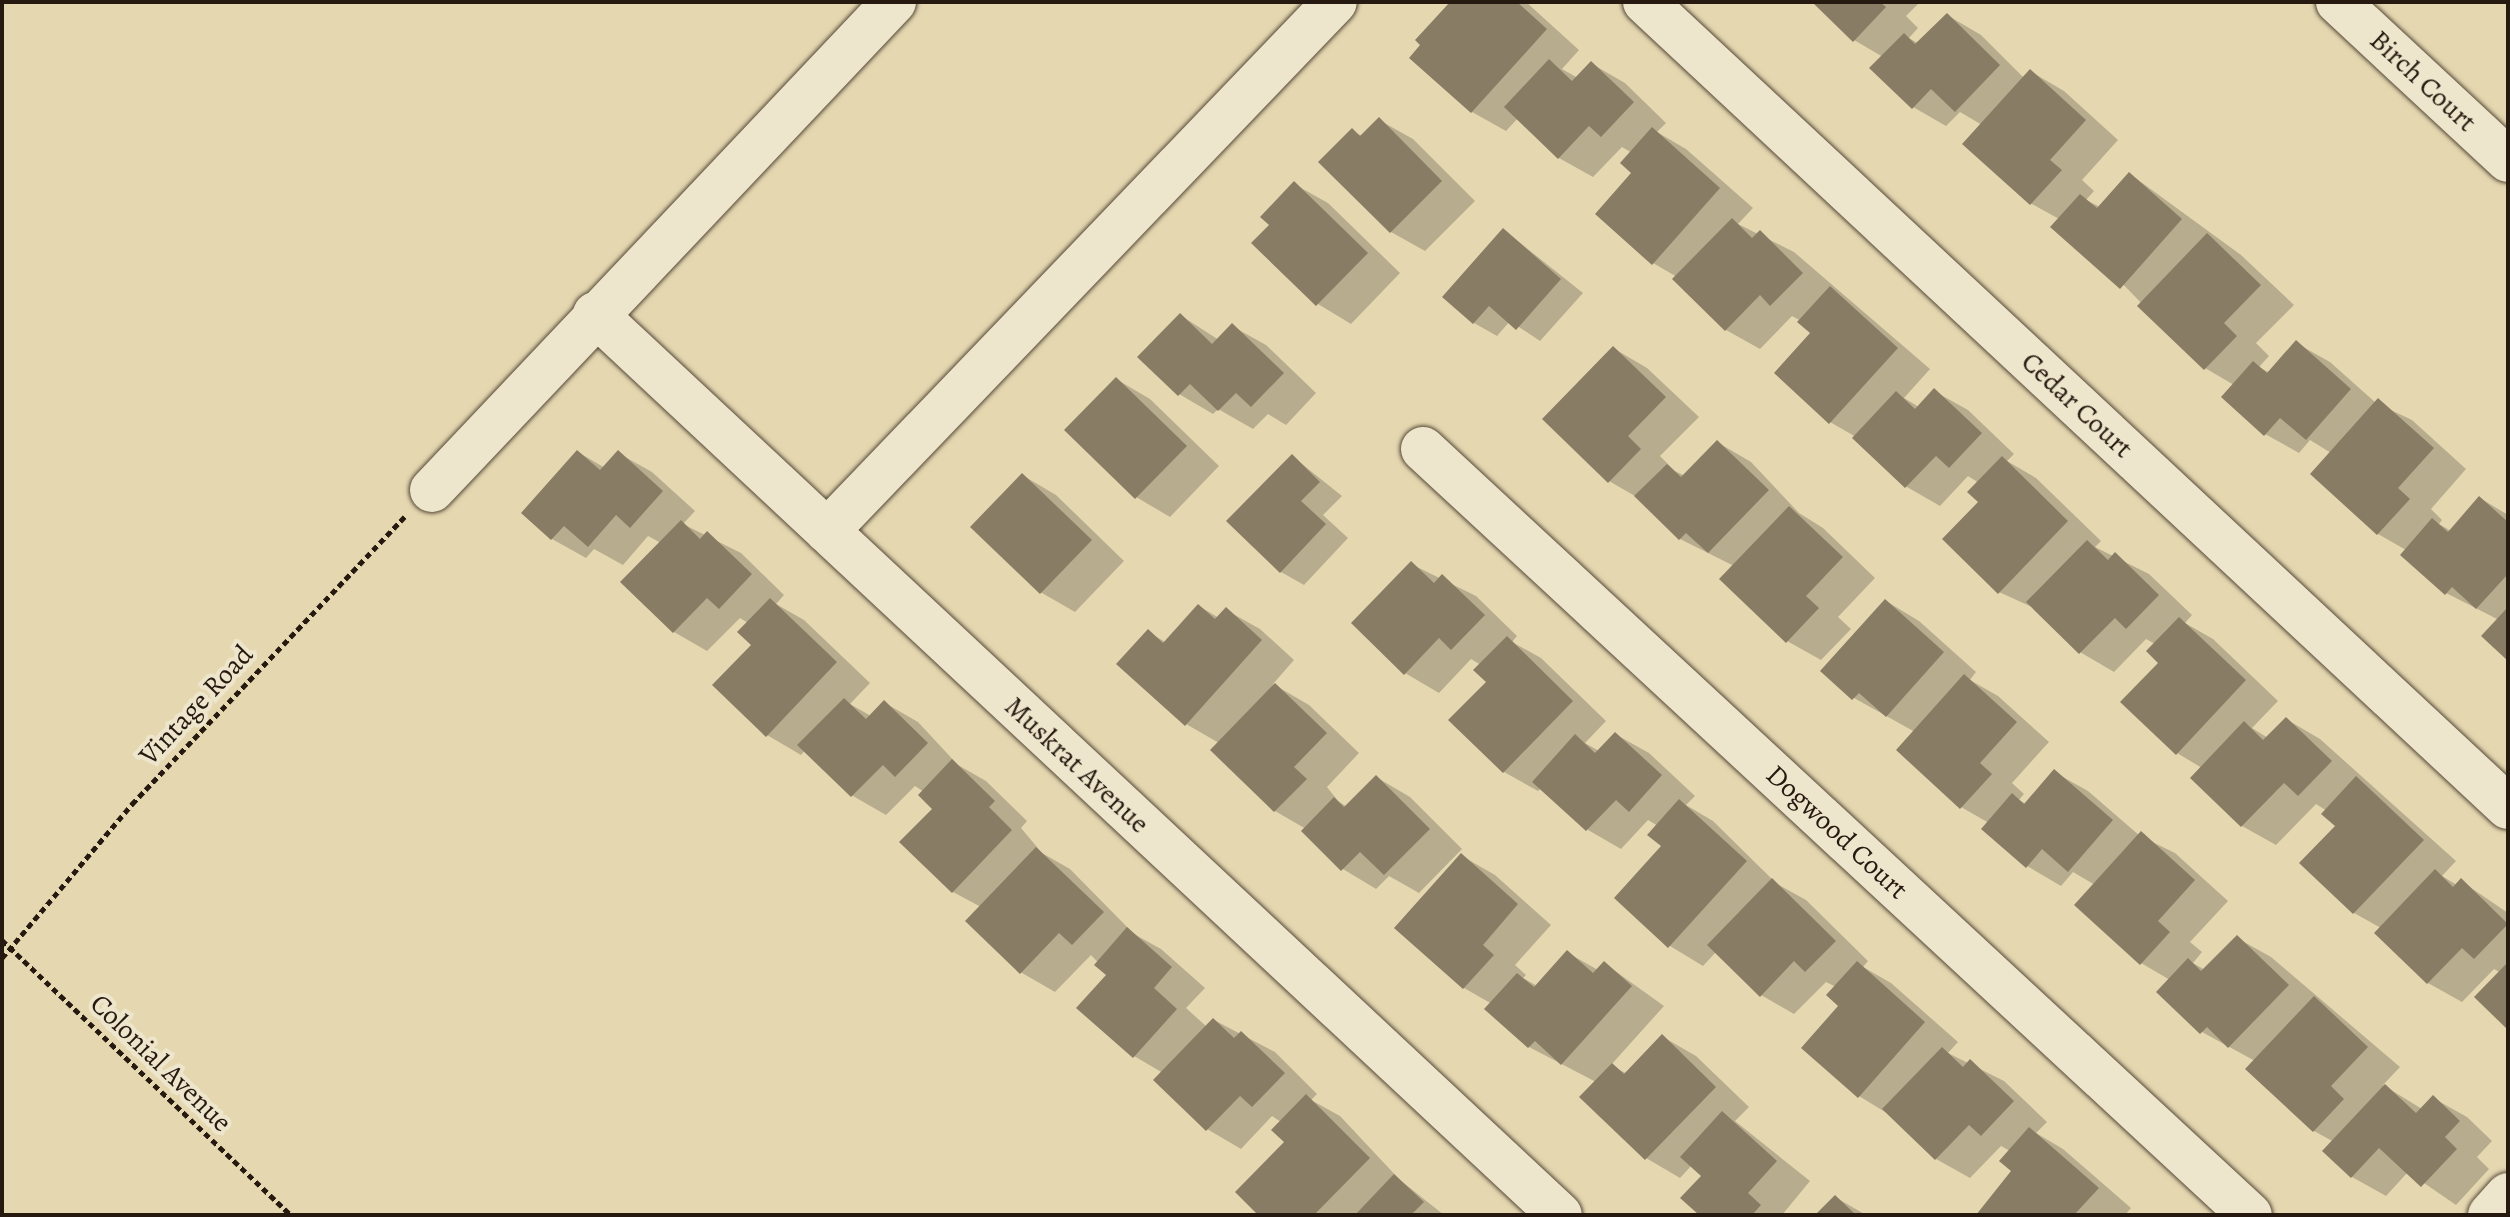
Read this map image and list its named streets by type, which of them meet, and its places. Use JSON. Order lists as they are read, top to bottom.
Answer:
{
  "streets": {
    "street": [
      "Birch Court",
      "Cedar Court",
      "Muskrat Avenue",
      "Dogwood Court"
    ],
    "path": ["Vintage Road", "Colonial Avenue"]
  },
  "crossings": [
    ["Vintage Road", "Colonial Avenue"]
  ]
}
